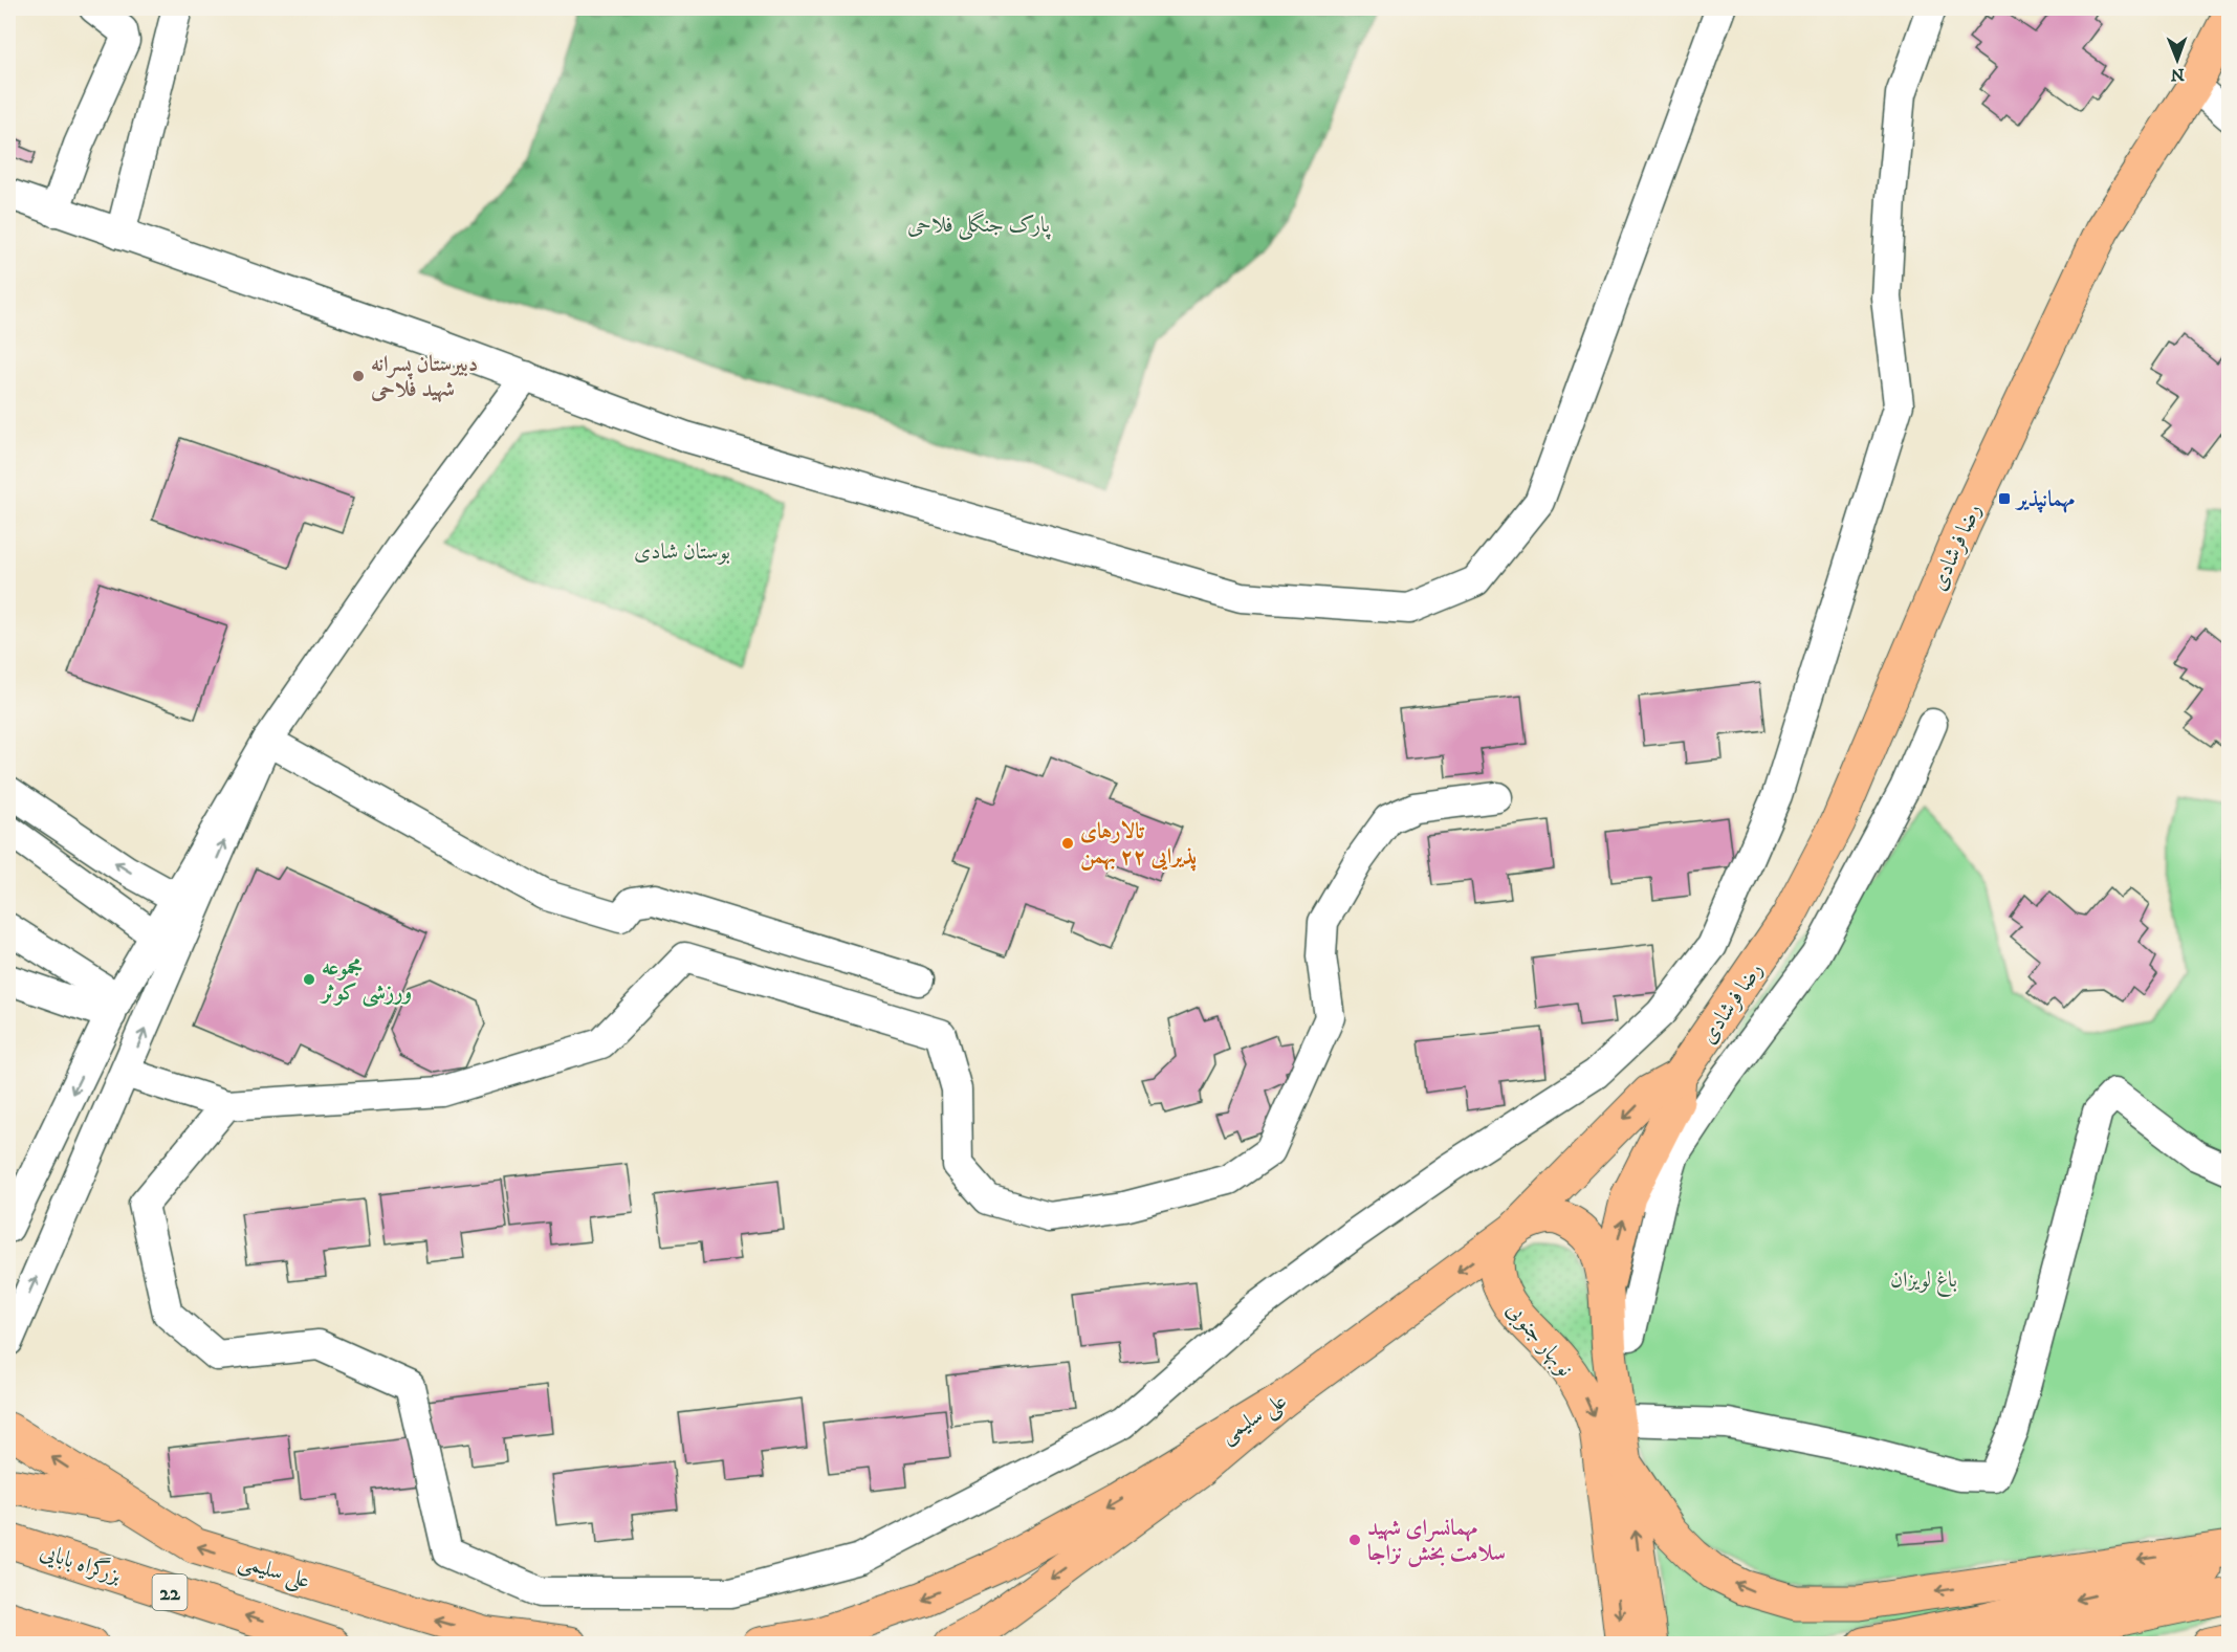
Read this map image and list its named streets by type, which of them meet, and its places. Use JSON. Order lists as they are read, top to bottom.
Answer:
{
  "streets": {
    "main road": [
      "رضا فرشادی",
      "نوبهار جنوبی",
      "علی سلیمی",
      "بزرگراه بابایی",
      "22"
    ]
  },
  "crossings": [
    ["رضا فرشادی", "علی سلیمی"],
    ["نوبهار جنوبی", "علی سلیمی"]
  ],
  "parks": ["پارک جنگلی فلاحی", "بوستان شادی", "باغ لویزان"],
  "places": {
    "other": [
      "دبیرستان پسرانه شهید فلاحی",
      "تالارهای پذیرایی ۲۲ بهمن",
      "مجموعه ورزشی کوثر",
      "مهمانسرای شهید سلامت بخش نزاجا"
    ],
    "transit": ["مهمانپذیر"]
  },
  "north": "bottom"
}
